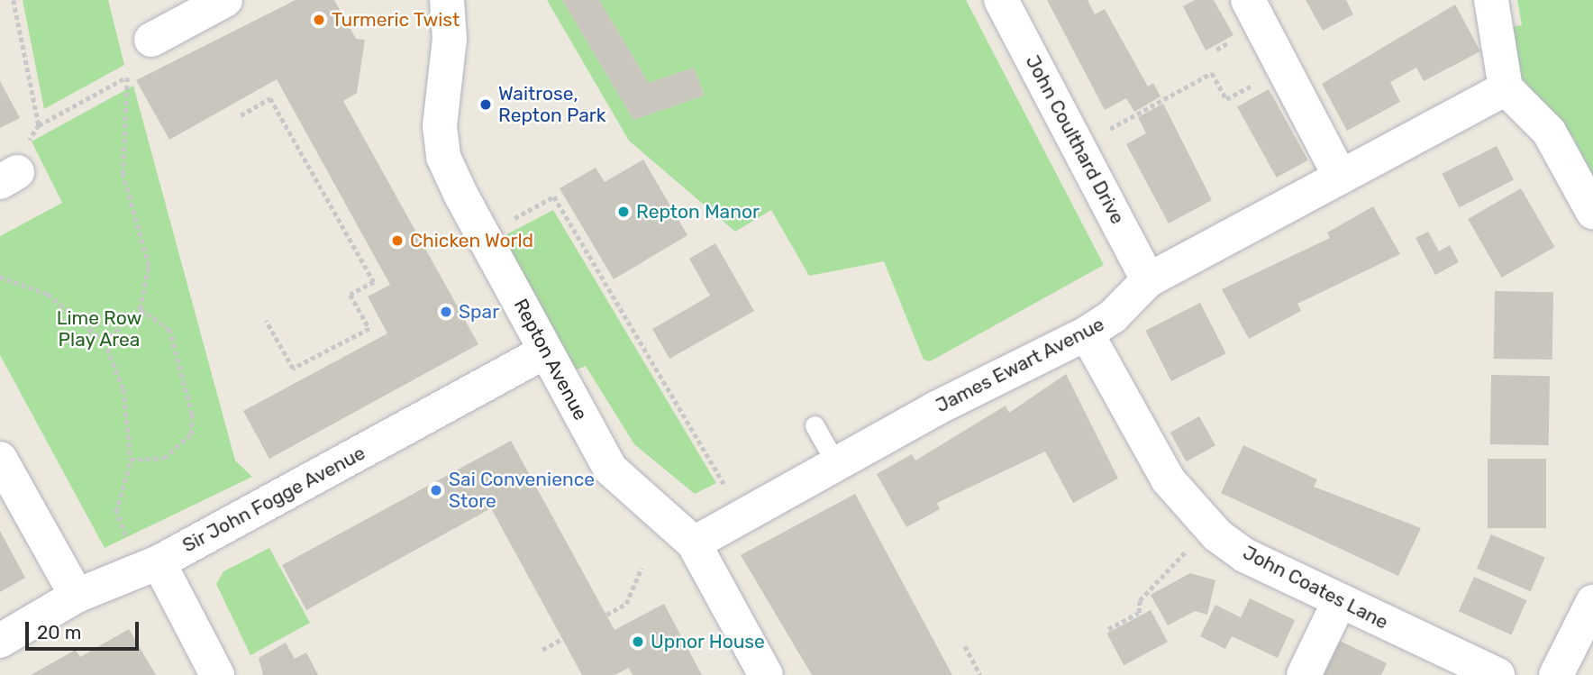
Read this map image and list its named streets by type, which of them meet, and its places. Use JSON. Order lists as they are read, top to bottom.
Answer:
{
  "streets": {
    "street": [
      "John Coulthard Drive",
      "Repton Avenue",
      "James Ewart Avenue",
      "Sir John Fogge Avenue",
      "John Coates Lane"
    ]
  },
  "crossings": [
    ["John Coulthard Drive", "James Ewart Avenue"],
    ["Repton Avenue", "James Ewart Avenue"],
    ["Repton Avenue", "Sir John Fogge Avenue"],
    ["James Ewart Avenue", "John Coates Lane"]
  ],
  "parks": ["Lime Row Play Area"],
  "places": [
    "Turmeric Twist",
    "Waitrose, Repton Park",
    "Repton Manor",
    "Chicken World",
    "Spar",
    "Sai Convenience Store",
    "Upnor House"
  ],
  "scale_bar": "20 m"
}
